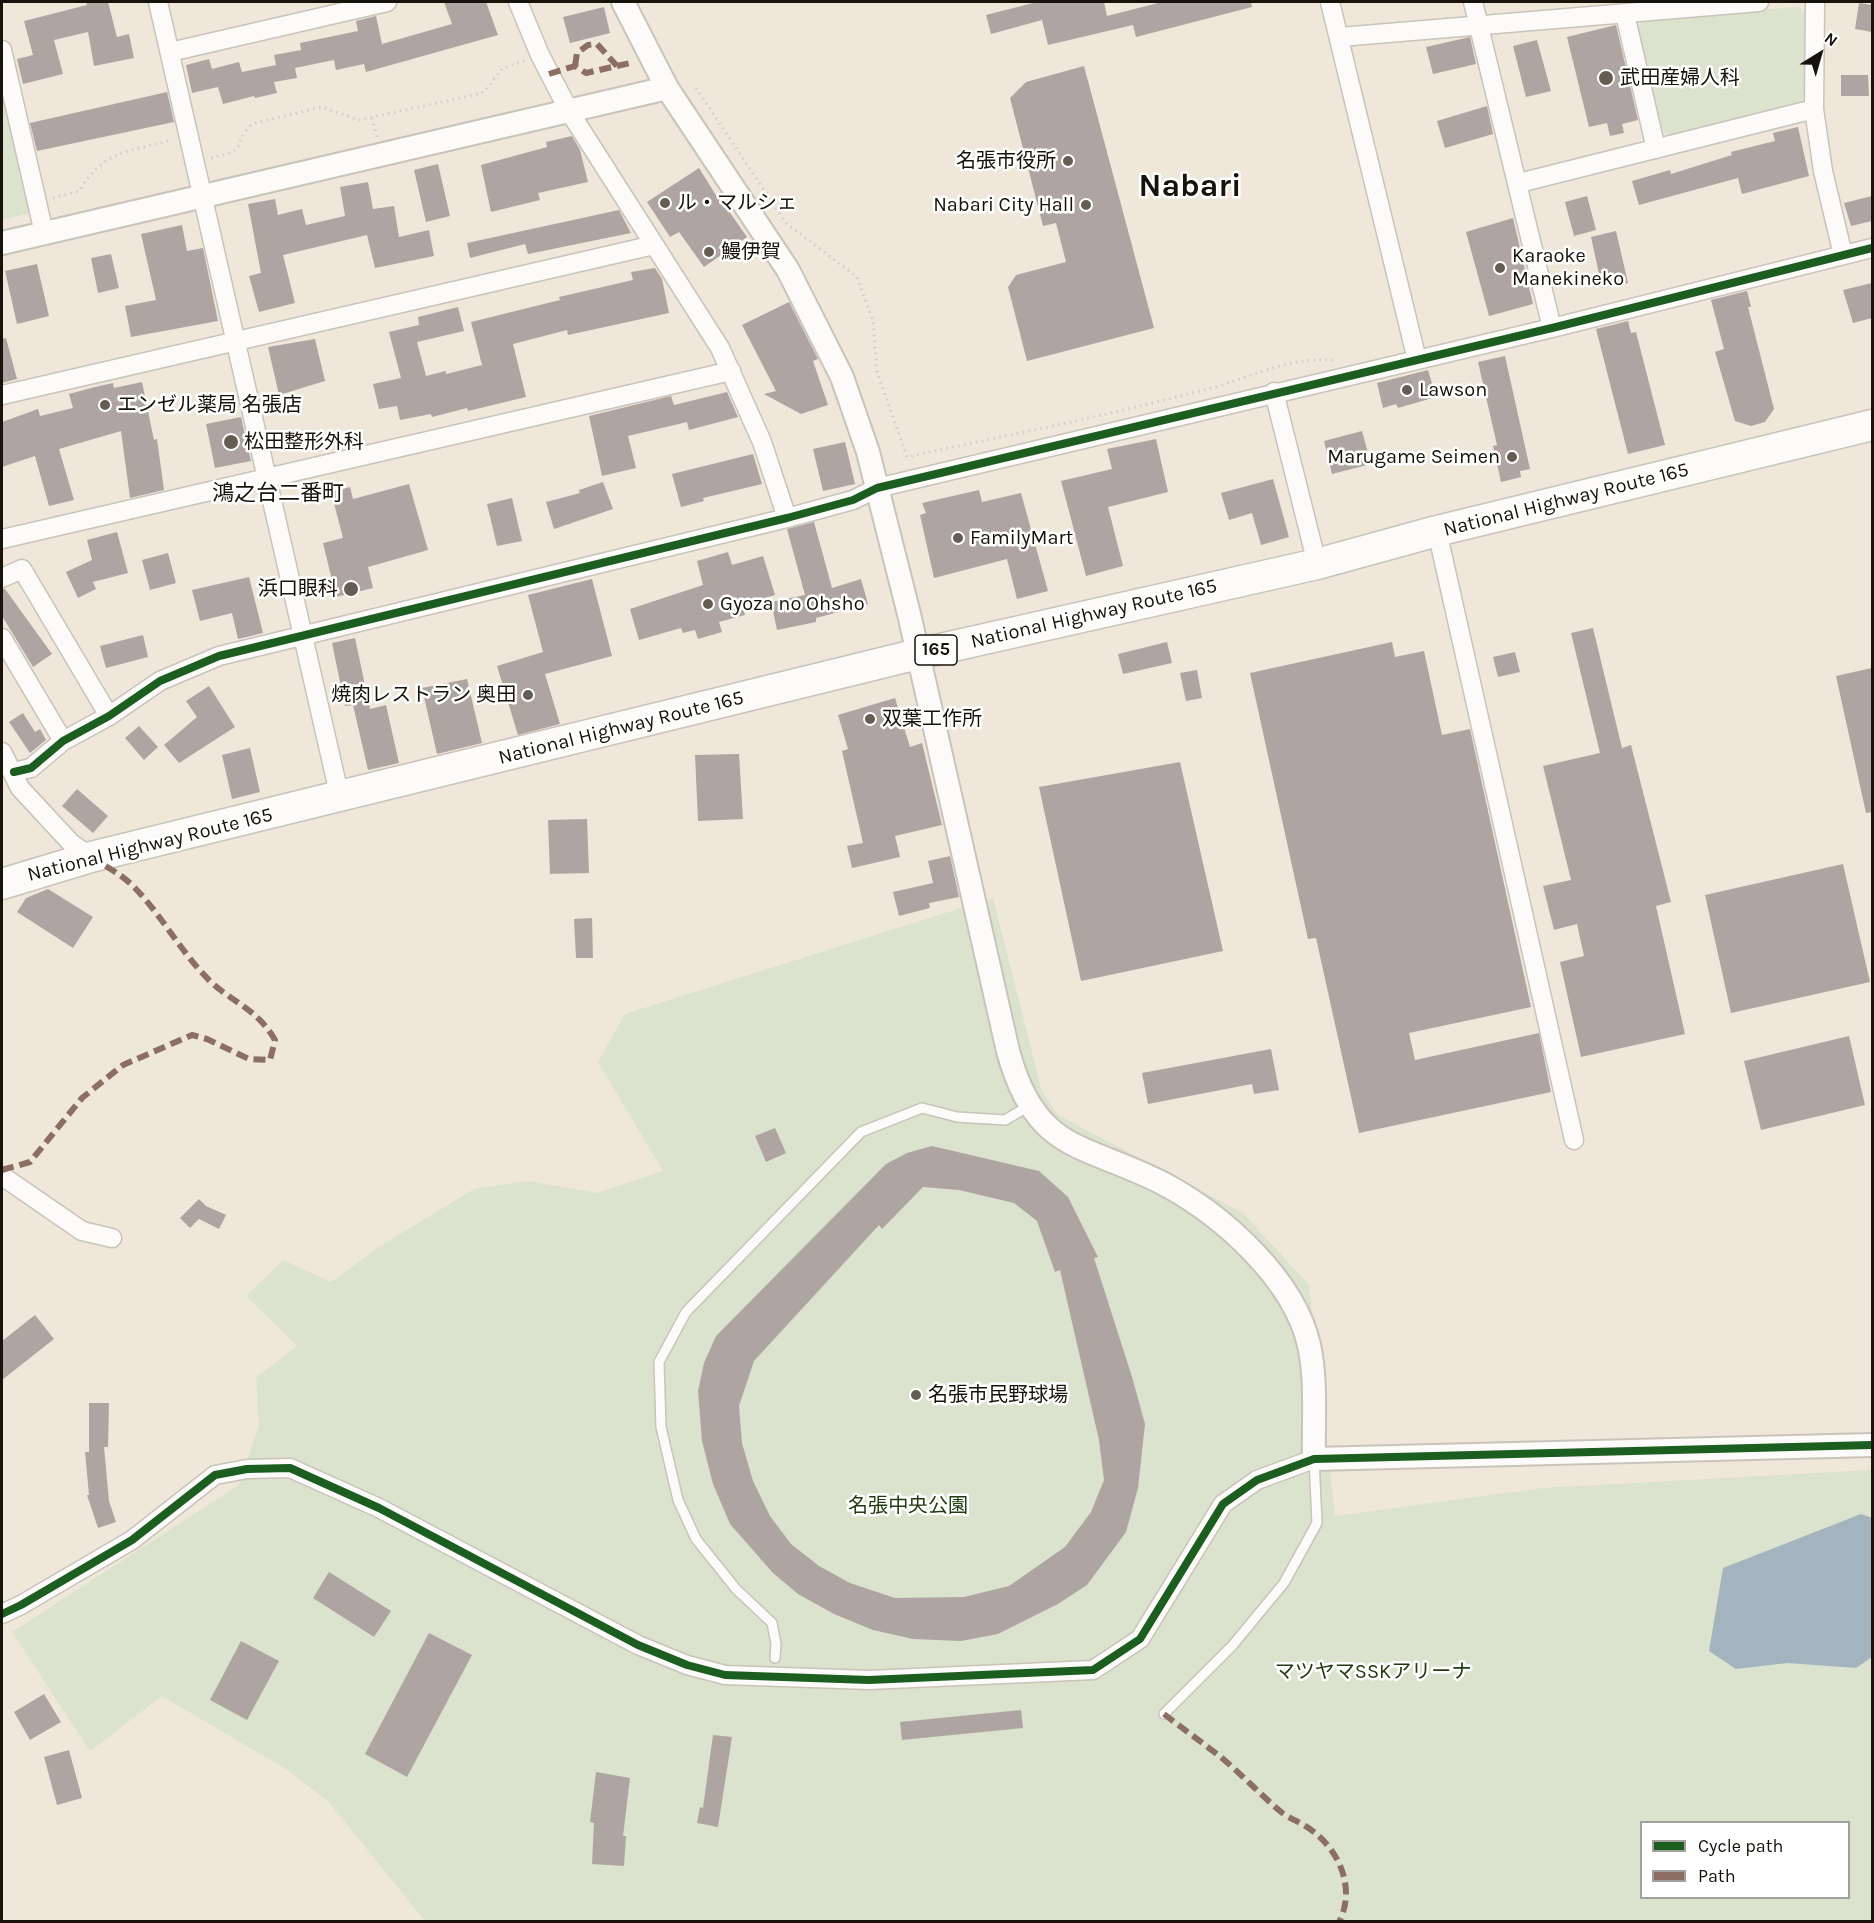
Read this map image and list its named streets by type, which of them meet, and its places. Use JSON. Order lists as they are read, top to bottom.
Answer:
{
  "streets": {
    "highway": ["National Highway Route 165", "165"]
  },
  "districts": ["Nabari", "鴻之台二番町"],
  "parks": ["名張中央公園", "マツヤマSSKアリーナ"],
  "places": [
    "武田産婦人科",
    "名張市役所",
    "ル・マルシェ",
    "Nabari City Hall",
    "鰻伊賀",
    "Karaoke Manekineko",
    "Lawson",
    "エンゼル薬局 名張店",
    "松田整形外科",
    "Marugame Seimen",
    "FamilyMart",
    "浜口眼科",
    "Gyoza no Ohsho",
    "焼肉レストラン 奥田",
    "双葉工作所",
    "名張市民野球場"
  ],
  "legend": ["Cycle path", "Path"],
  "north": "top right"
}
